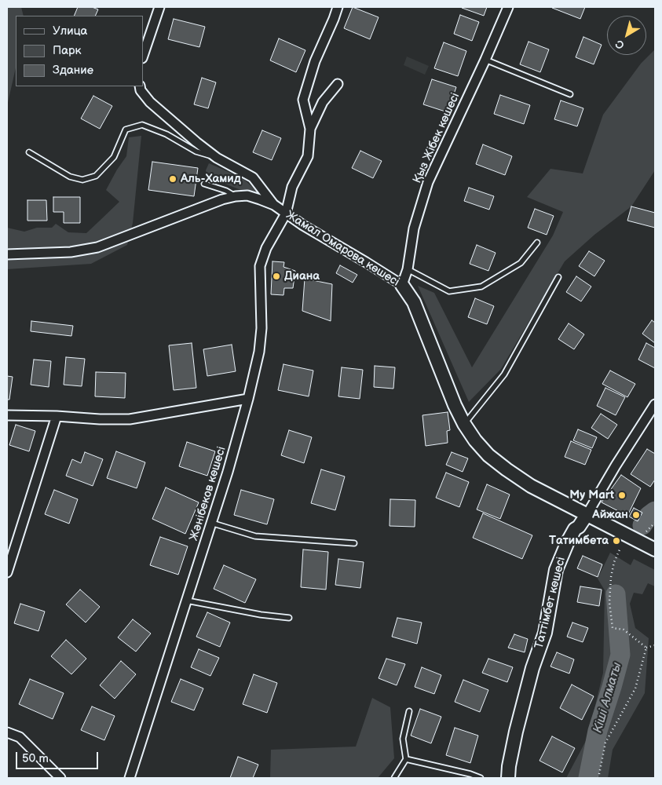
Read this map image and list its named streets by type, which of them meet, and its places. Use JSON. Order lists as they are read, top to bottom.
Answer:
{
  "streets": {
    "street": [
      "Қыз Жібек көшесі",
      "Жамал Омарова көшесі",
      "Жәнібеков көшесі",
      "Таттімбет көшесі"
    ]
  },
  "crossings": [
    ["Қыз Жібек көшесі", "Жамал Омарова көшесі"],
    ["Жамал Омарова көшесі", "Жәнібеков көшесі"],
    ["Жамал Омарова көшесі", "Таттімбет көшесі"]
  ],
  "water": ["Кіші Алматы"],
  "places": [
    "Аль-Хамид",
    "Диана",
    "My Mart",
    "Айжан",
    "Татимбета"
  ],
  "legend": ["Улица", "Парк", "Здание"],
  "scale_bar": "50 m",
  "north": "bottom left"
}
